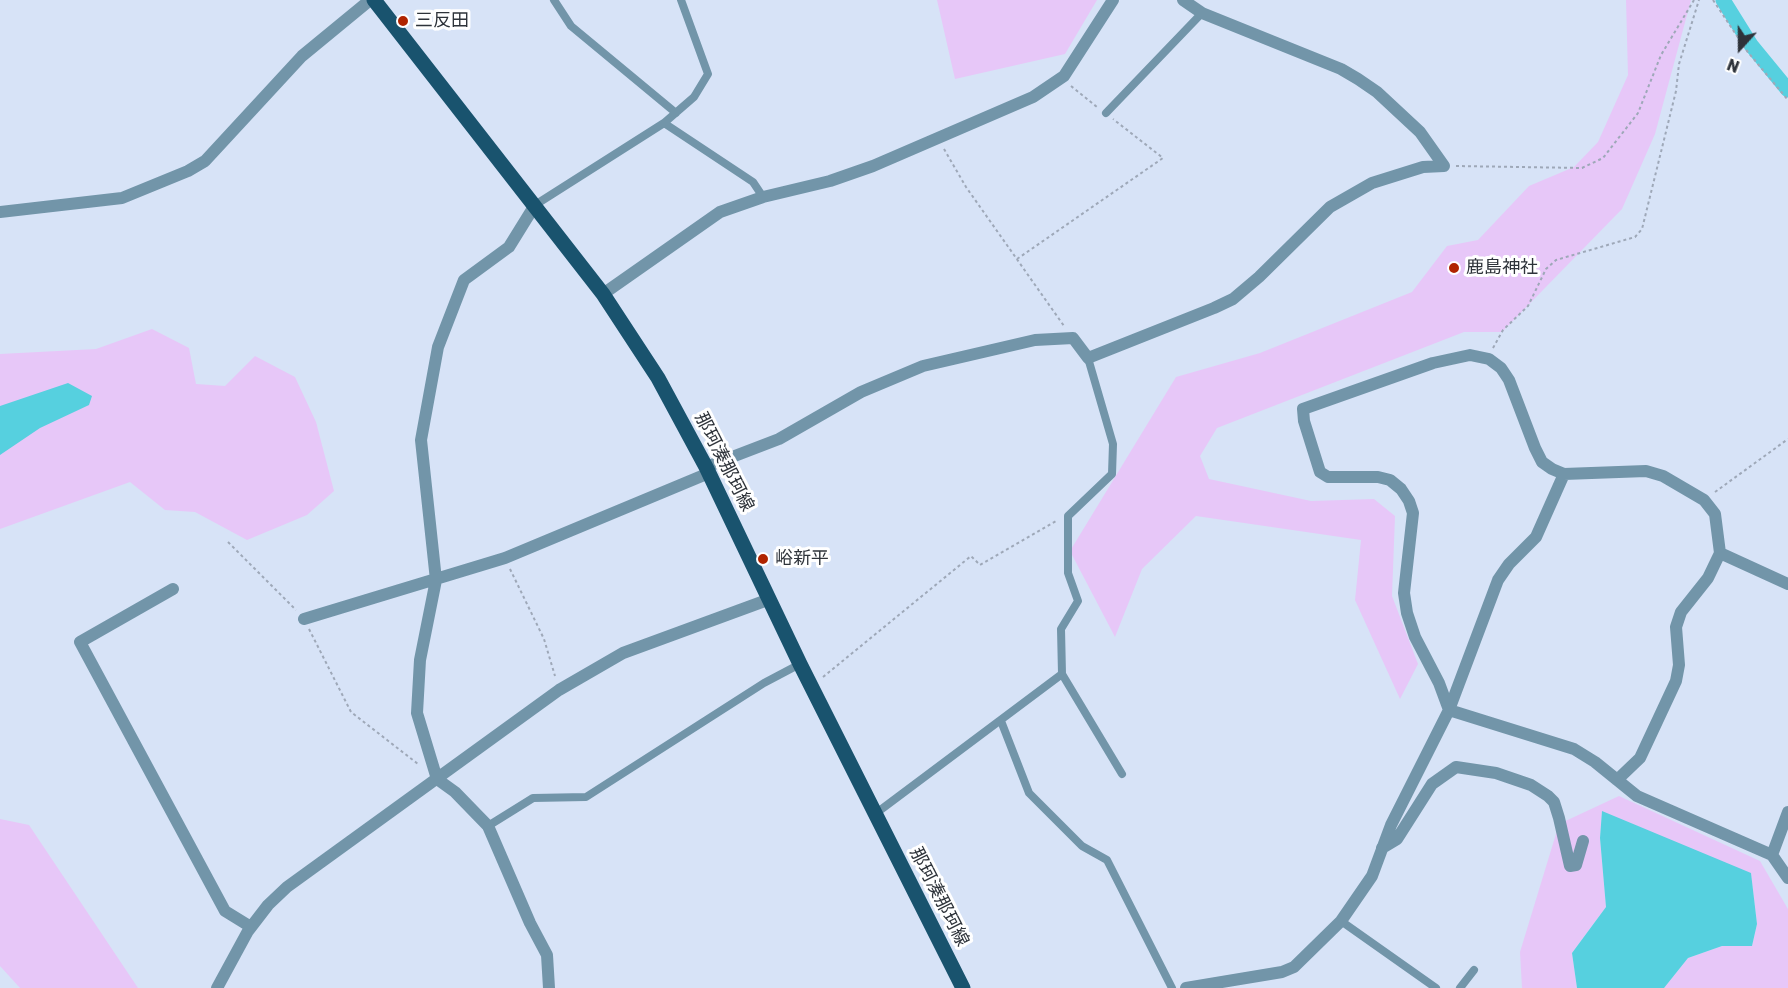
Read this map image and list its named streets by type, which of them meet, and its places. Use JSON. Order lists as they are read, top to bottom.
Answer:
{
  "streets": {
    "main road": ["那珂湊那珂線"]
  },
  "places": ["三反田", "鹿島神社", "峪新平"],
  "north": "bottom"
}
